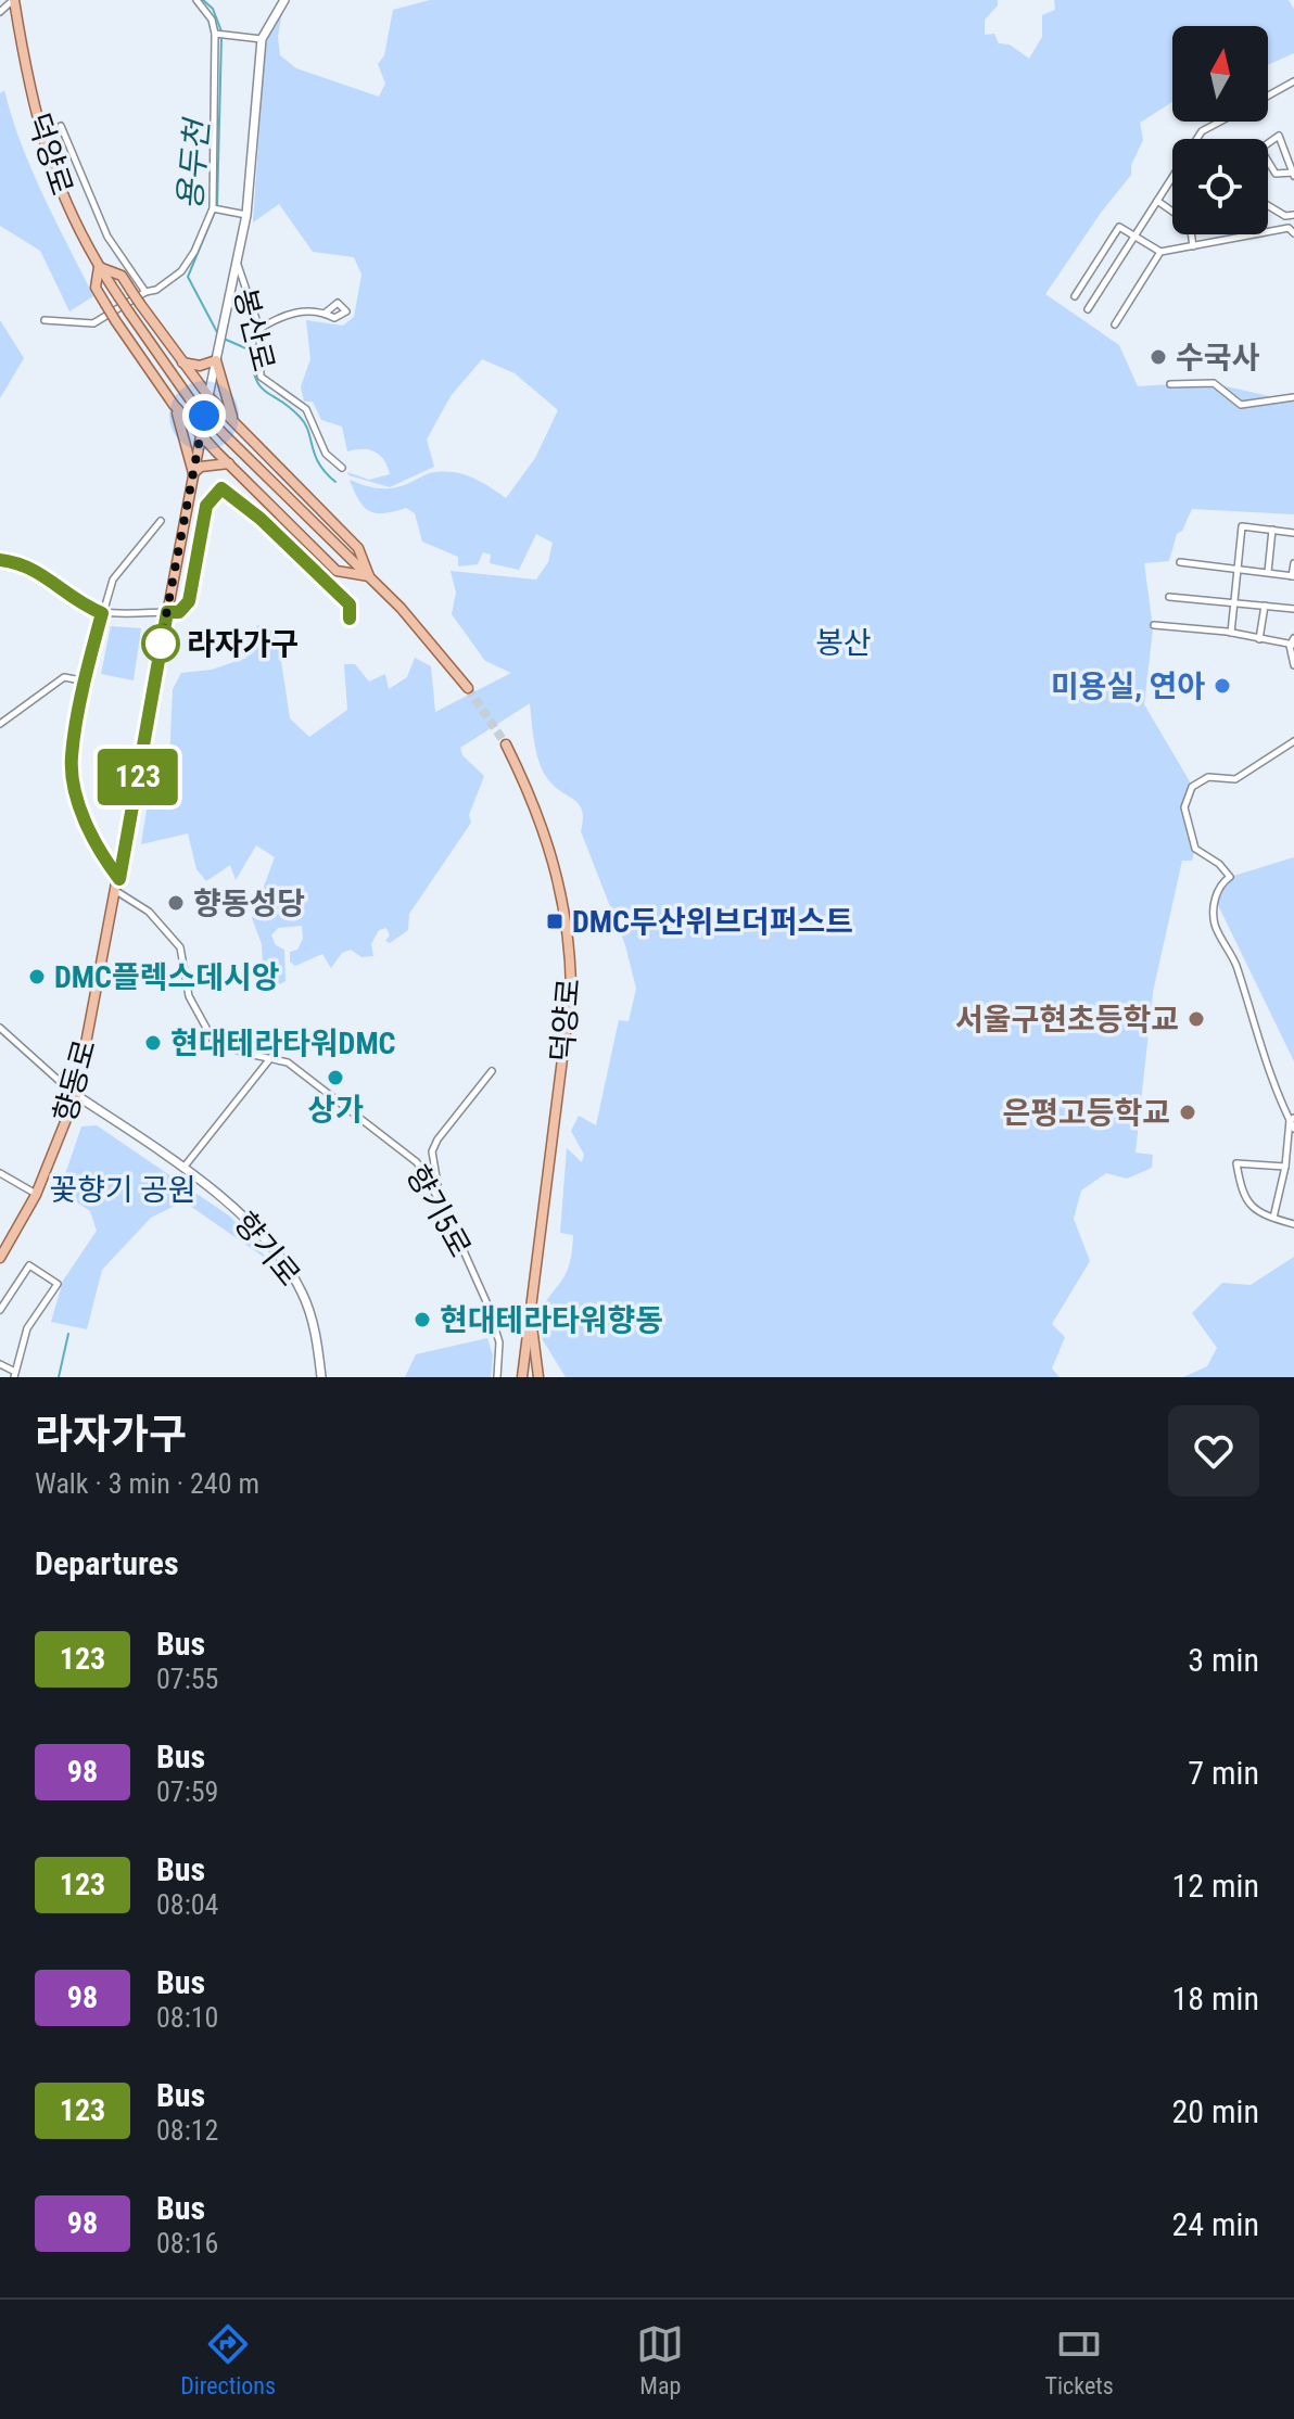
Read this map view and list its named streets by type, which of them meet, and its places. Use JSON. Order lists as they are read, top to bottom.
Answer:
{
  "streets": {
    "main road": [
      "덕양로",
      "봉산로",
      "향동로",
      "향기로"
    ],
    "street": ["향기5로"]
  },
  "crossings": [
    ["봉산로", "향동로"],
    ["봉산로", "향기5로"],
    ["향동로", "향기5로"],
    ["향동로", "향기로"]
  ],
  "water": ["용두천"],
  "parks": ["봉산", "꽃향기 공원"],
  "places": {
    "other": [
      "수국사",
      "라자가구",
      "미용실, 연아",
      "향동성당",
      "DMC플렉스데시앙",
      "서울구현초등학교",
      "현대테라타워DMC",
      "상가",
      "은평고등학교",
      "현대테라타워향동"
    ],
    "transit": ["DMC두산위브더퍼스트"]
  },
  "lines": ["bus line 123"],
  "north": "top",
  "page": {
    "on_map": "123",
    "heading": [
      ["라자가구", "Walk · 3 min · 240 m"],
      "Departures"
    ],
    "list": [
      {
        "mark": "123",
        "name": "Bus",
        "note": "07:55",
        "value": "3 min"
      },
      {
        "mark": "98",
        "name": "Bus",
        "note": "07:59",
        "value": "7 min"
      },
      {
        "mark": "123",
        "name": "Bus",
        "note": "08:04",
        "value": "12 min"
      },
      {
        "mark": "98",
        "name": "Bus",
        "note": "08:10",
        "value": "18 min"
      },
      {
        "mark": "123",
        "name": "Bus",
        "note": "08:12",
        "value": "20 min"
      },
      {
        "mark": "98",
        "name": "Bus",
        "note": "08:16",
        "value": "24 min"
      }
    ],
    "tabs": ["Directions", "Map", "Tickets"]
  }
}
